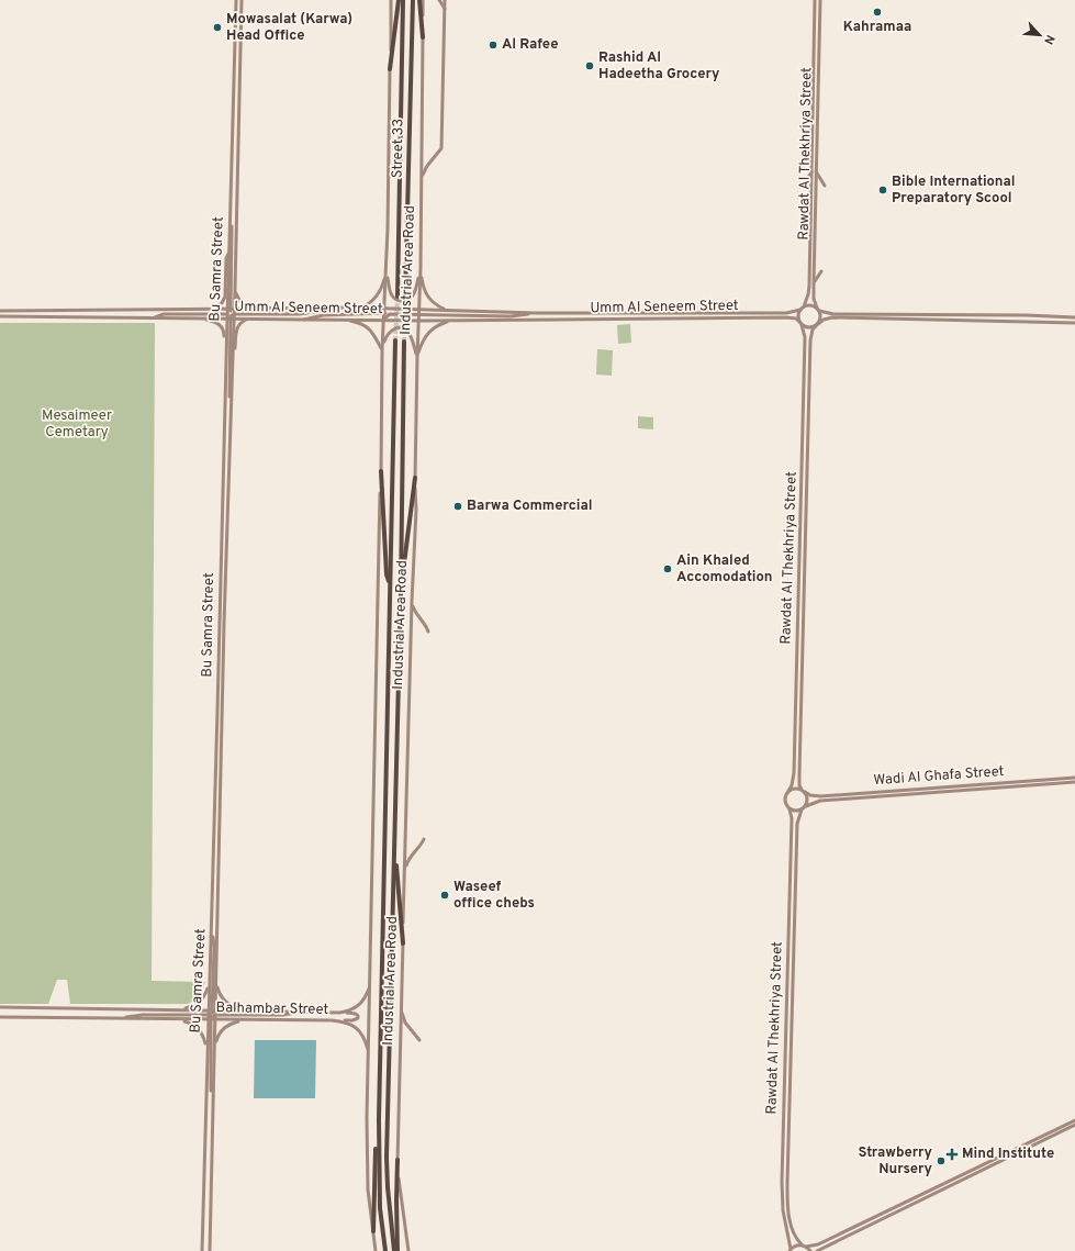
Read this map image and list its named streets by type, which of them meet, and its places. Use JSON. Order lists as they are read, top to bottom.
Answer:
{
  "streets": {
    "highway": ["Street 33", "Industrial Area Road"],
    "street": [
      "Rawdat Al Thekhriya Street",
      "Bu Samra Street",
      "Umm Al Seneem Street",
      "Wadi Al Ghafa Street",
      "Balhambar Street"
    ]
  },
  "crossings": [
    ["Street 33", "Industrial Area Road"],
    ["Street 33", "Umm Al Seneem Street"],
    ["Rawdat Al Thekhriya Street", "Umm Al Seneem Street"],
    ["Rawdat Al Thekhriya Street", "Wadi Al Ghafa Street"],
    ["Bu Samra Street", "Umm Al Seneem Street"],
    ["Bu Samra Street", "Balhambar Street"],
    ["Industrial Area Road", "Umm Al Seneem Street"],
    ["Industrial Area Road", "Balhambar Street"]
  ],
  "parks": ["Mesaimeer Cemetary"],
  "places": {
    "other": [
      "Kahramaa",
      "Mowasalat (Karwa) Head Office",
      "Al Rafee",
      "Rashid Al Hadeetha Grocery",
      "Bible International Preparatory Scool",
      "Barwa Commercial",
      "Ain Khaled Accomodation",
      "Waseef office chebs",
      "Strawberry Nursery"
    ],
    "health": ["Mind Institute"]
  },
  "north": "bottom right"
}
